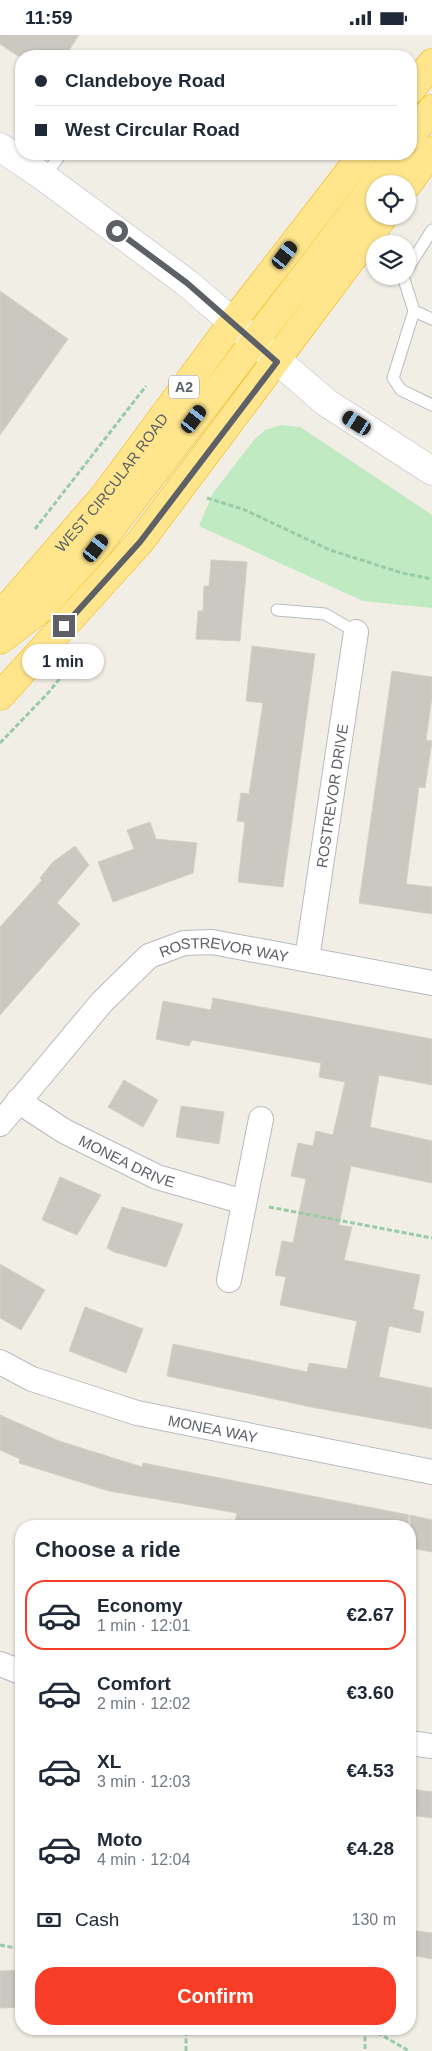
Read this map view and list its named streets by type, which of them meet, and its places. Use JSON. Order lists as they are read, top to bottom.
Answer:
{
  "streets": {
    "highway": ["A2", "WEST CIRCULAR ROAD"],
    "street": [
      "ROSTREVOR DRIVE",
      "ROSTREVOR WAY",
      "MONEA DRIVE",
      "MONEA WAY"
    ]
  },
  "crossings": [
    ["ROSTREVOR DRIVE", "ROSTREVOR WAY"],
    ["ROSTREVOR WAY", "MONEA DRIVE"]
  ],
  "page": {
    "status": "11:59",
    "banner": ["Clandeboye Road", "West Circular Road"],
    "bubble": "1 min",
    "heading": "Choose a ride",
    "list": [
      {
        "name": "Economy",
        "note": "1 min · 12:01",
        "value": "€2.67"
      },
      {
        "name": "Comfort",
        "note": "2 min · 12:02",
        "value": "€3.60"
      },
      {
        "name": "XL",
        "note": "3 min · 12:03",
        "value": "€4.53"
      },
      {
        "name": "Moto",
        "note": "4 min · 12:04",
        "value": "€4.28"
      }
    ],
    "pay": ["Cash", "130 m"],
    "buttons": "Confirm"
  }
}
